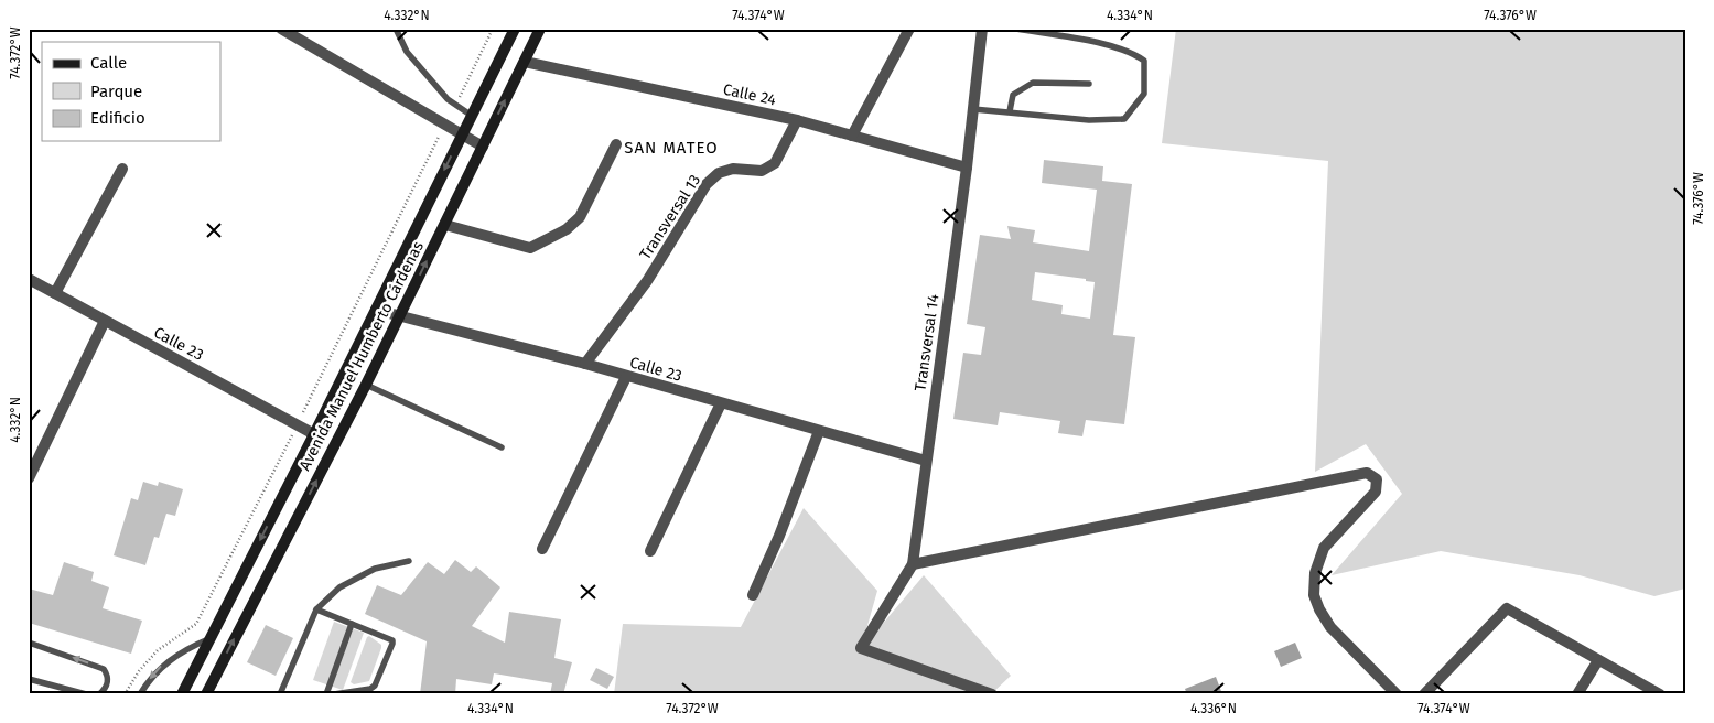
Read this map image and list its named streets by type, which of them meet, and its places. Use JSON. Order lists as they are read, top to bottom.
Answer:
{
  "streets": {
    "main road": ["Avenida Manuel Humberto Cárdenas"],
    "street": [
      "Calle 24",
      "Transversal 13",
      "Transversal 14",
      "Calle 23"
    ]
  },
  "crossings": [
    ["Calle 24", "Transversal 13"],
    ["Calle 24", "Transversal 14"],
    ["Calle 24", "Avenida Manuel Humberto Cárdenas"],
    ["Transversal 13", "Calle 23"],
    ["Transversal 14", "Calle 23"],
    ["Calle 23", "Avenida Manuel Humberto Cárdenas"]
  ],
  "districts": ["SAN MATEO"],
  "legend": ["Calle", "Parque", "Edificio"],
  "coordinates": [
    "4.332°N",
    "74.374°W",
    "4.334°N",
    "74.376°W",
    "74.372°W",
    "4.336°N"
  ]
}
